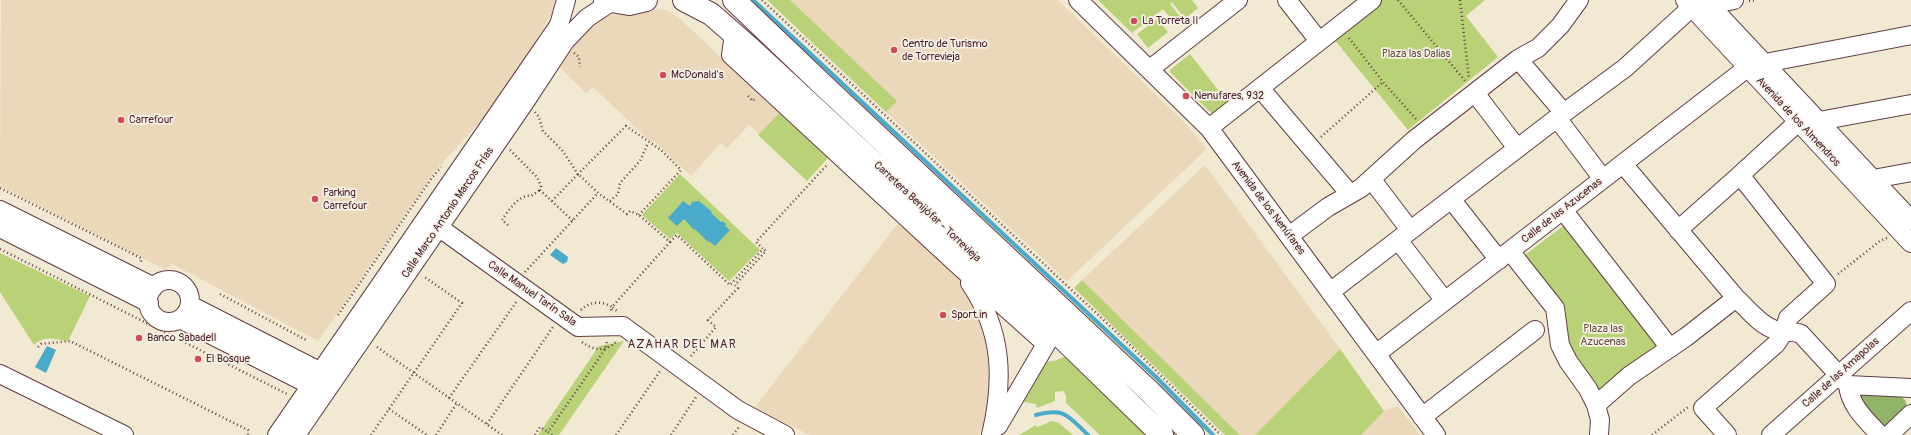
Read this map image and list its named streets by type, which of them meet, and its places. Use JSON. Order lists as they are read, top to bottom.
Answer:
{
  "streets": {
    "main road": ["Carretera Benijófar - Torrevieja"],
    "street": [
      "Avenida de los Almendros",
      "Avenida de los Nenúfares",
      "Calle de las Azucenas",
      "Calle Marco Antonio Marcos Frías",
      "Calle Manuel Tarín Sala",
      "Calle de las Amapolas"
    ]
  },
  "crossings": [
    ["Avenida de los Almendros", "Calle de las Azucenas"],
    ["Avenida de los Nenúfares", "Calle de las Azucenas"],
    ["Calle Marco Antonio Marcos Frías", "Calle Manuel Tarín Sala"]
  ],
  "districts": ["AZAHAR DEL MAR"],
  "parks": ["Plaza las Dalias", "Plaza las Azucenas"],
  "places": [
    "La Torreta II",
    "Centro de Turismo de Torrevieja",
    "McDonald's",
    "Nenufares, 932",
    "Carrefour",
    "Parking Carrefour",
    "Sport.in",
    "Banco Sabadell",
    "El Bosque"
  ]
}
